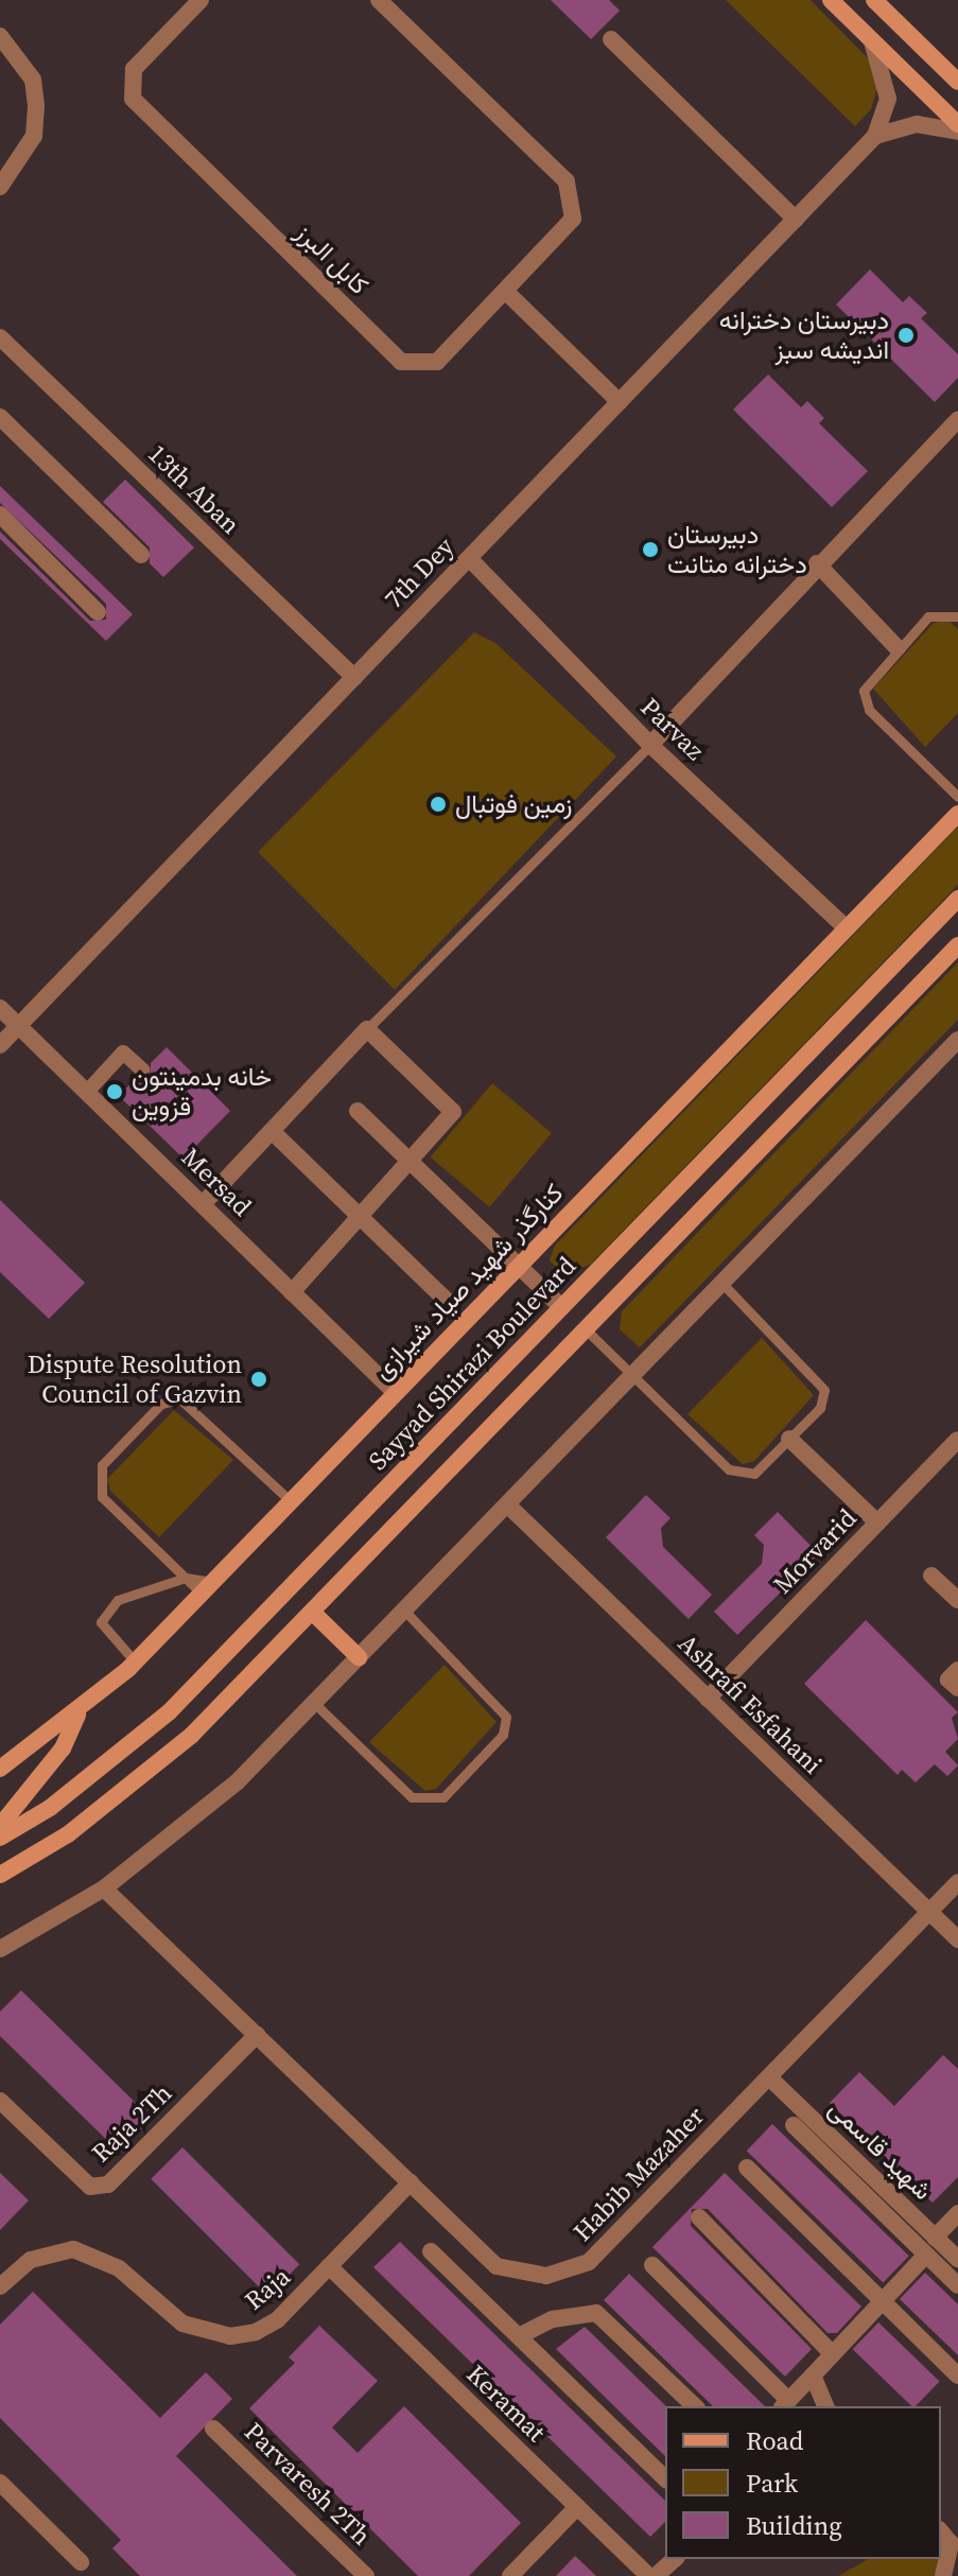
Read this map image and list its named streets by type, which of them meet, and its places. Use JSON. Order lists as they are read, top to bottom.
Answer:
{
  "streets": {
    "main road": ["کنارگذر شهید صیاد شیرازی", "Sayyad Shirazi Boulevard"],
    "street": [
      "کابل البرز",
      "13th Aban",
      "7th Dey",
      "Parvaz",
      "Mersad",
      "Morvarid",
      "Ashrafi Esfahani",
      "Raja 2Th",
      "شهید قاسمی",
      "Habib Mazaher",
      "Raja",
      "Keramat",
      "Parvaresh 2Th"
    ]
  },
  "crossings": [
    ["13th Aban", "7th Dey"],
    ["7th Dey", "Parvaz"],
    ["7th Dey", "Mersad"],
    ["Parvaz", "کنارگذر شهید صیاد شیرازی"],
    ["Mersad", "کنارگذر شهید صیاد شیرازی"],
    ["Morvarid", "Ashrafi Esfahani"],
    ["Ashrafi Esfahani", "Habib Mazaher"],
    ["Raja 2Th", "Habib Mazaher"],
    ["شهید قاسمی", "Habib Mazaher"],
    ["Habib Mazaher", "Raja"],
    ["Raja", "Keramat"]
  ],
  "places": [
    "دبیرستان دخترانه اندیشه سبز",
    "دبیرستان دخترانه متانت",
    "زمین فوتبال",
    "خانه بدمینتون قزوین",
    "Dispute Resolution Council of Gazvin"
  ],
  "legend": ["Road", "Park", "Building"]
}
